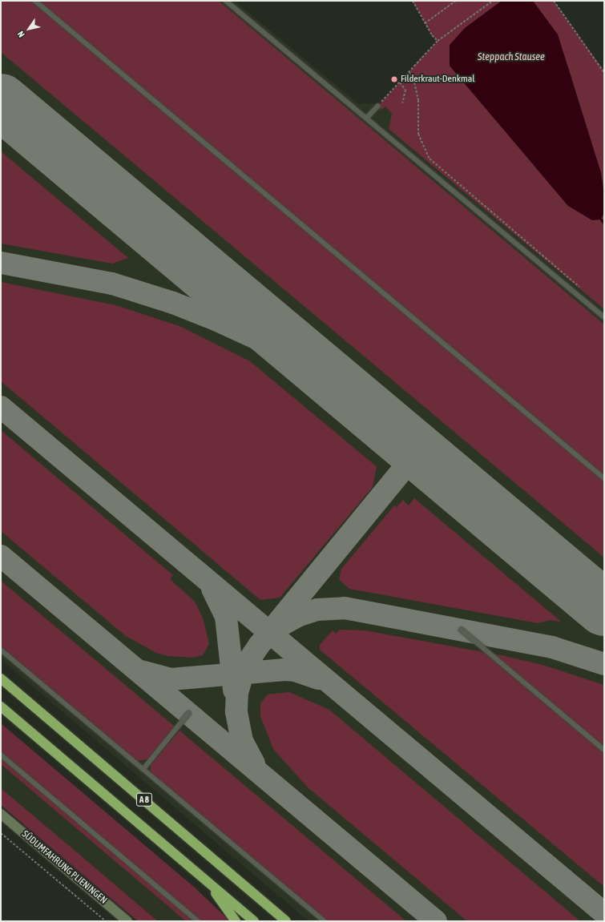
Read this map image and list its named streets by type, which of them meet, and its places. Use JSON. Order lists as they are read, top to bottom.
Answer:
{
  "streets": {
    "highway": ["A 8"],
    "main road": ["SÜDUMFAHRUNG PLIENINGEN"]
  },
  "water": ["Steppach Stausee"],
  "places": ["Filderkraut-Denkmal"],
  "north": "bottom left"
}
